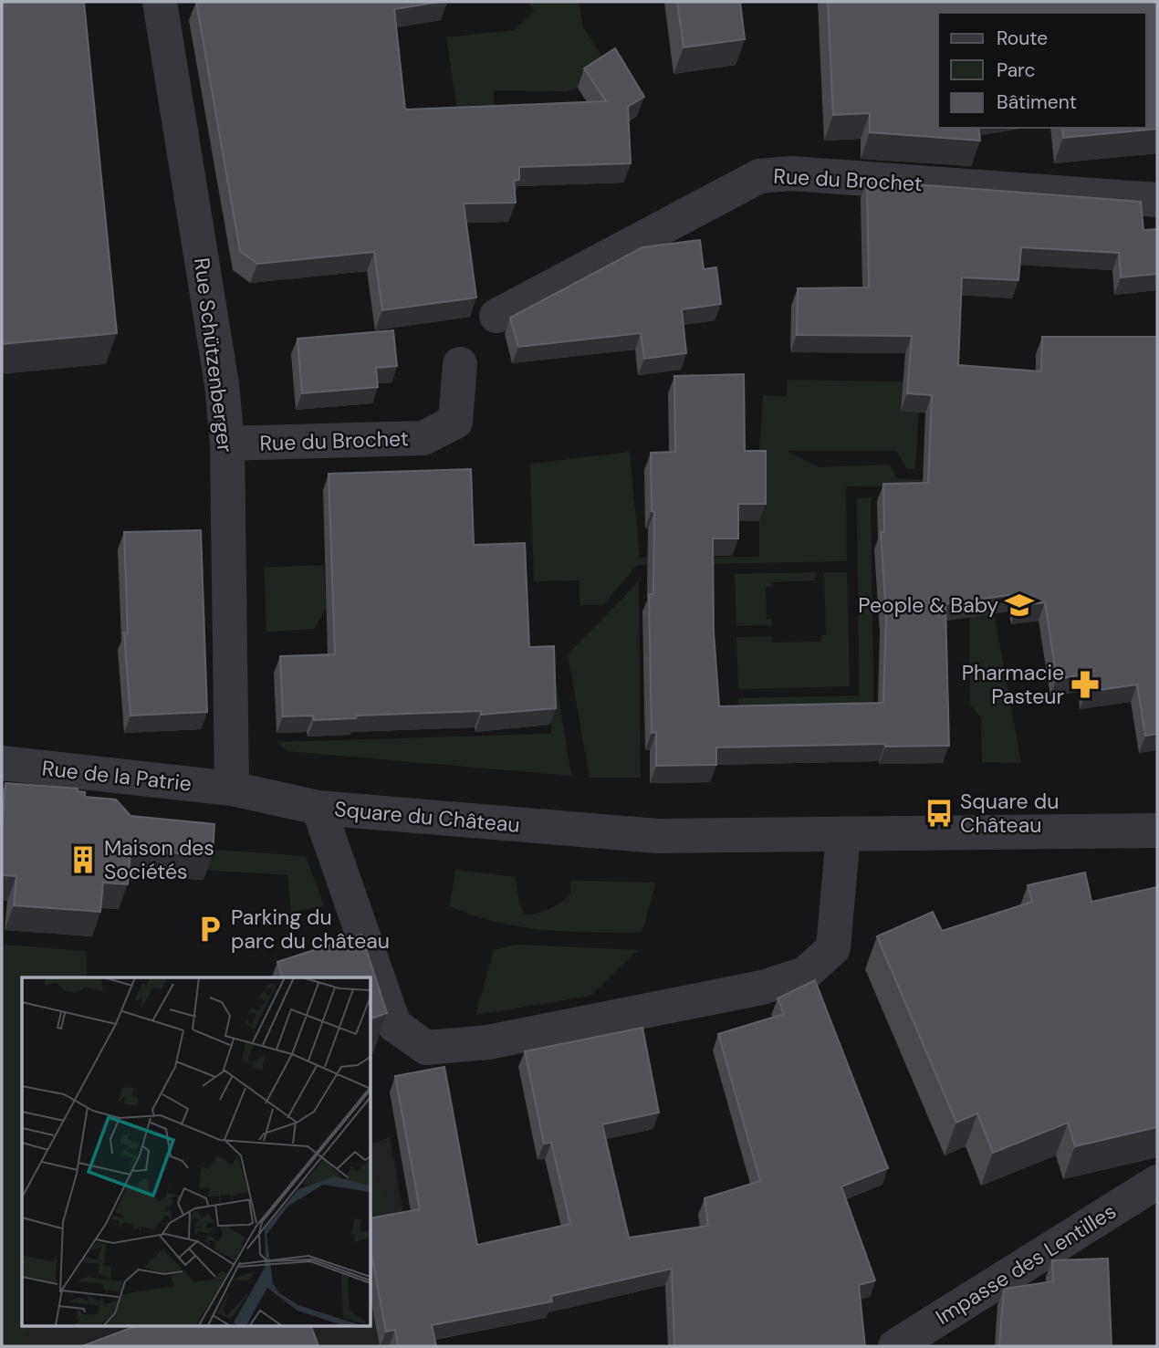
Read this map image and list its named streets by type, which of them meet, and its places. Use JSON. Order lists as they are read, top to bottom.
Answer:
{
  "streets": {
    "street": [
      "Rue du Brochet",
      "Rue Schützenberger",
      "Rue de la Patrie",
      "Square du Château",
      "Impasse des Lentilles"
    ]
  },
  "crossings": [
    ["Rue du Brochet", "Rue Schützenberger"],
    ["Rue Schützenberger", "Rue de la Patrie"],
    ["Rue Schützenberger", "Square du Château"],
    ["Rue de la Patrie", "Square du Château"]
  ],
  "places": {
    "school or university": ["People & Baby"],
    "pharmacy": ["Pharmacie Pasteur"],
    "bus stop": ["Square du Château"],
    "building": ["Maison des Sociétés"],
    "parking": ["Parking du parc du château"]
  },
  "legend": ["Route", "Parc", "Bâtiment"]
}
